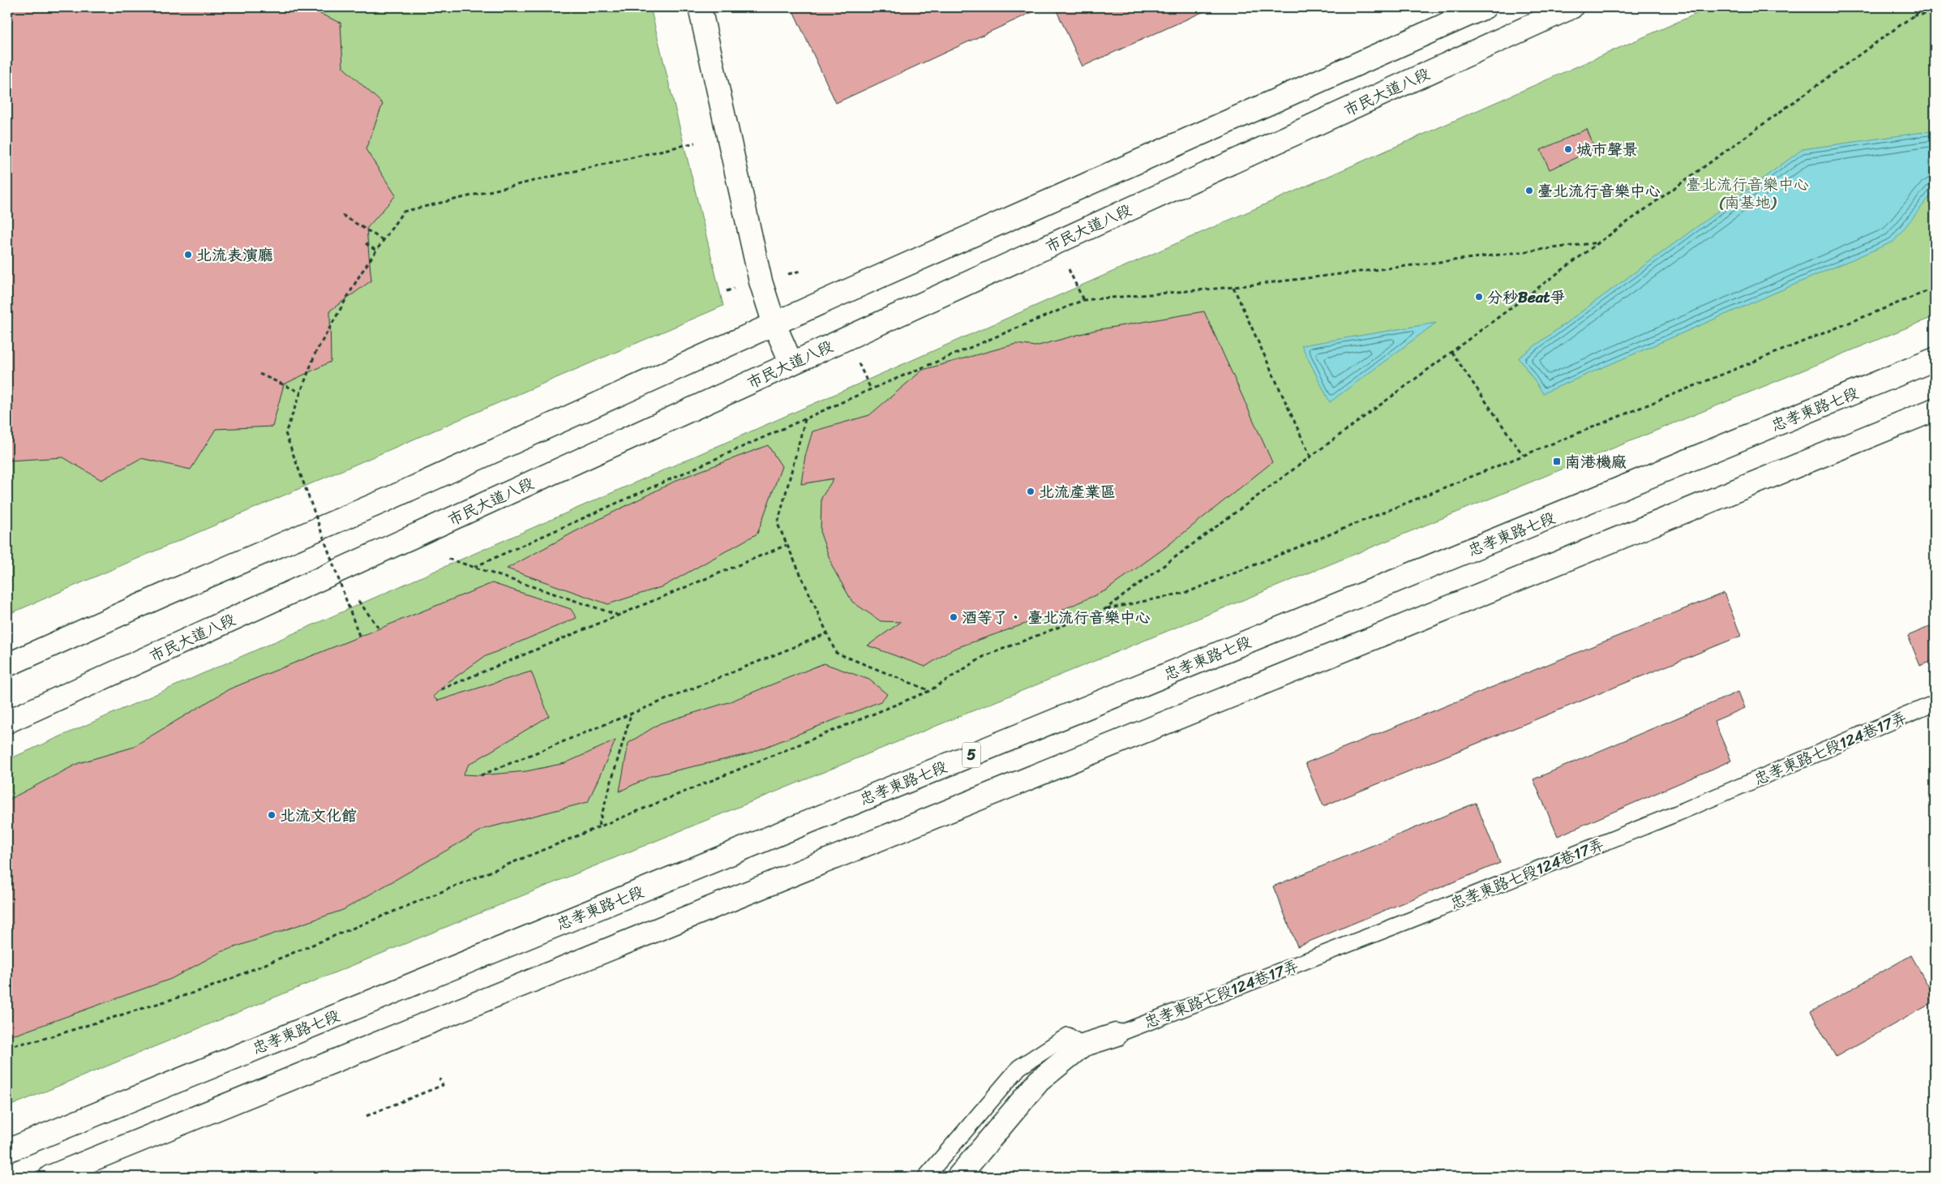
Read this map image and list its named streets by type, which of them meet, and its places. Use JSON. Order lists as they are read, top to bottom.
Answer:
{
  "streets": {
    "main road": ["市民大道八段", "忠孝東路七段", "5"],
    "lane": ["忠孝東路七段124巷17弄"]
  },
  "parks": ["臺北流行音樂中心 (南基地)"],
  "places": {
    "other": [
      "城市聲景",
      "臺北流行音樂中心",
      "北流表演廳",
      "分秒Beat爭",
      "北流產業區",
      "酒等了・ 臺北流行音樂中心",
      "北流文化館"
    ],
    "transit": ["南港機廠"]
  }
}
